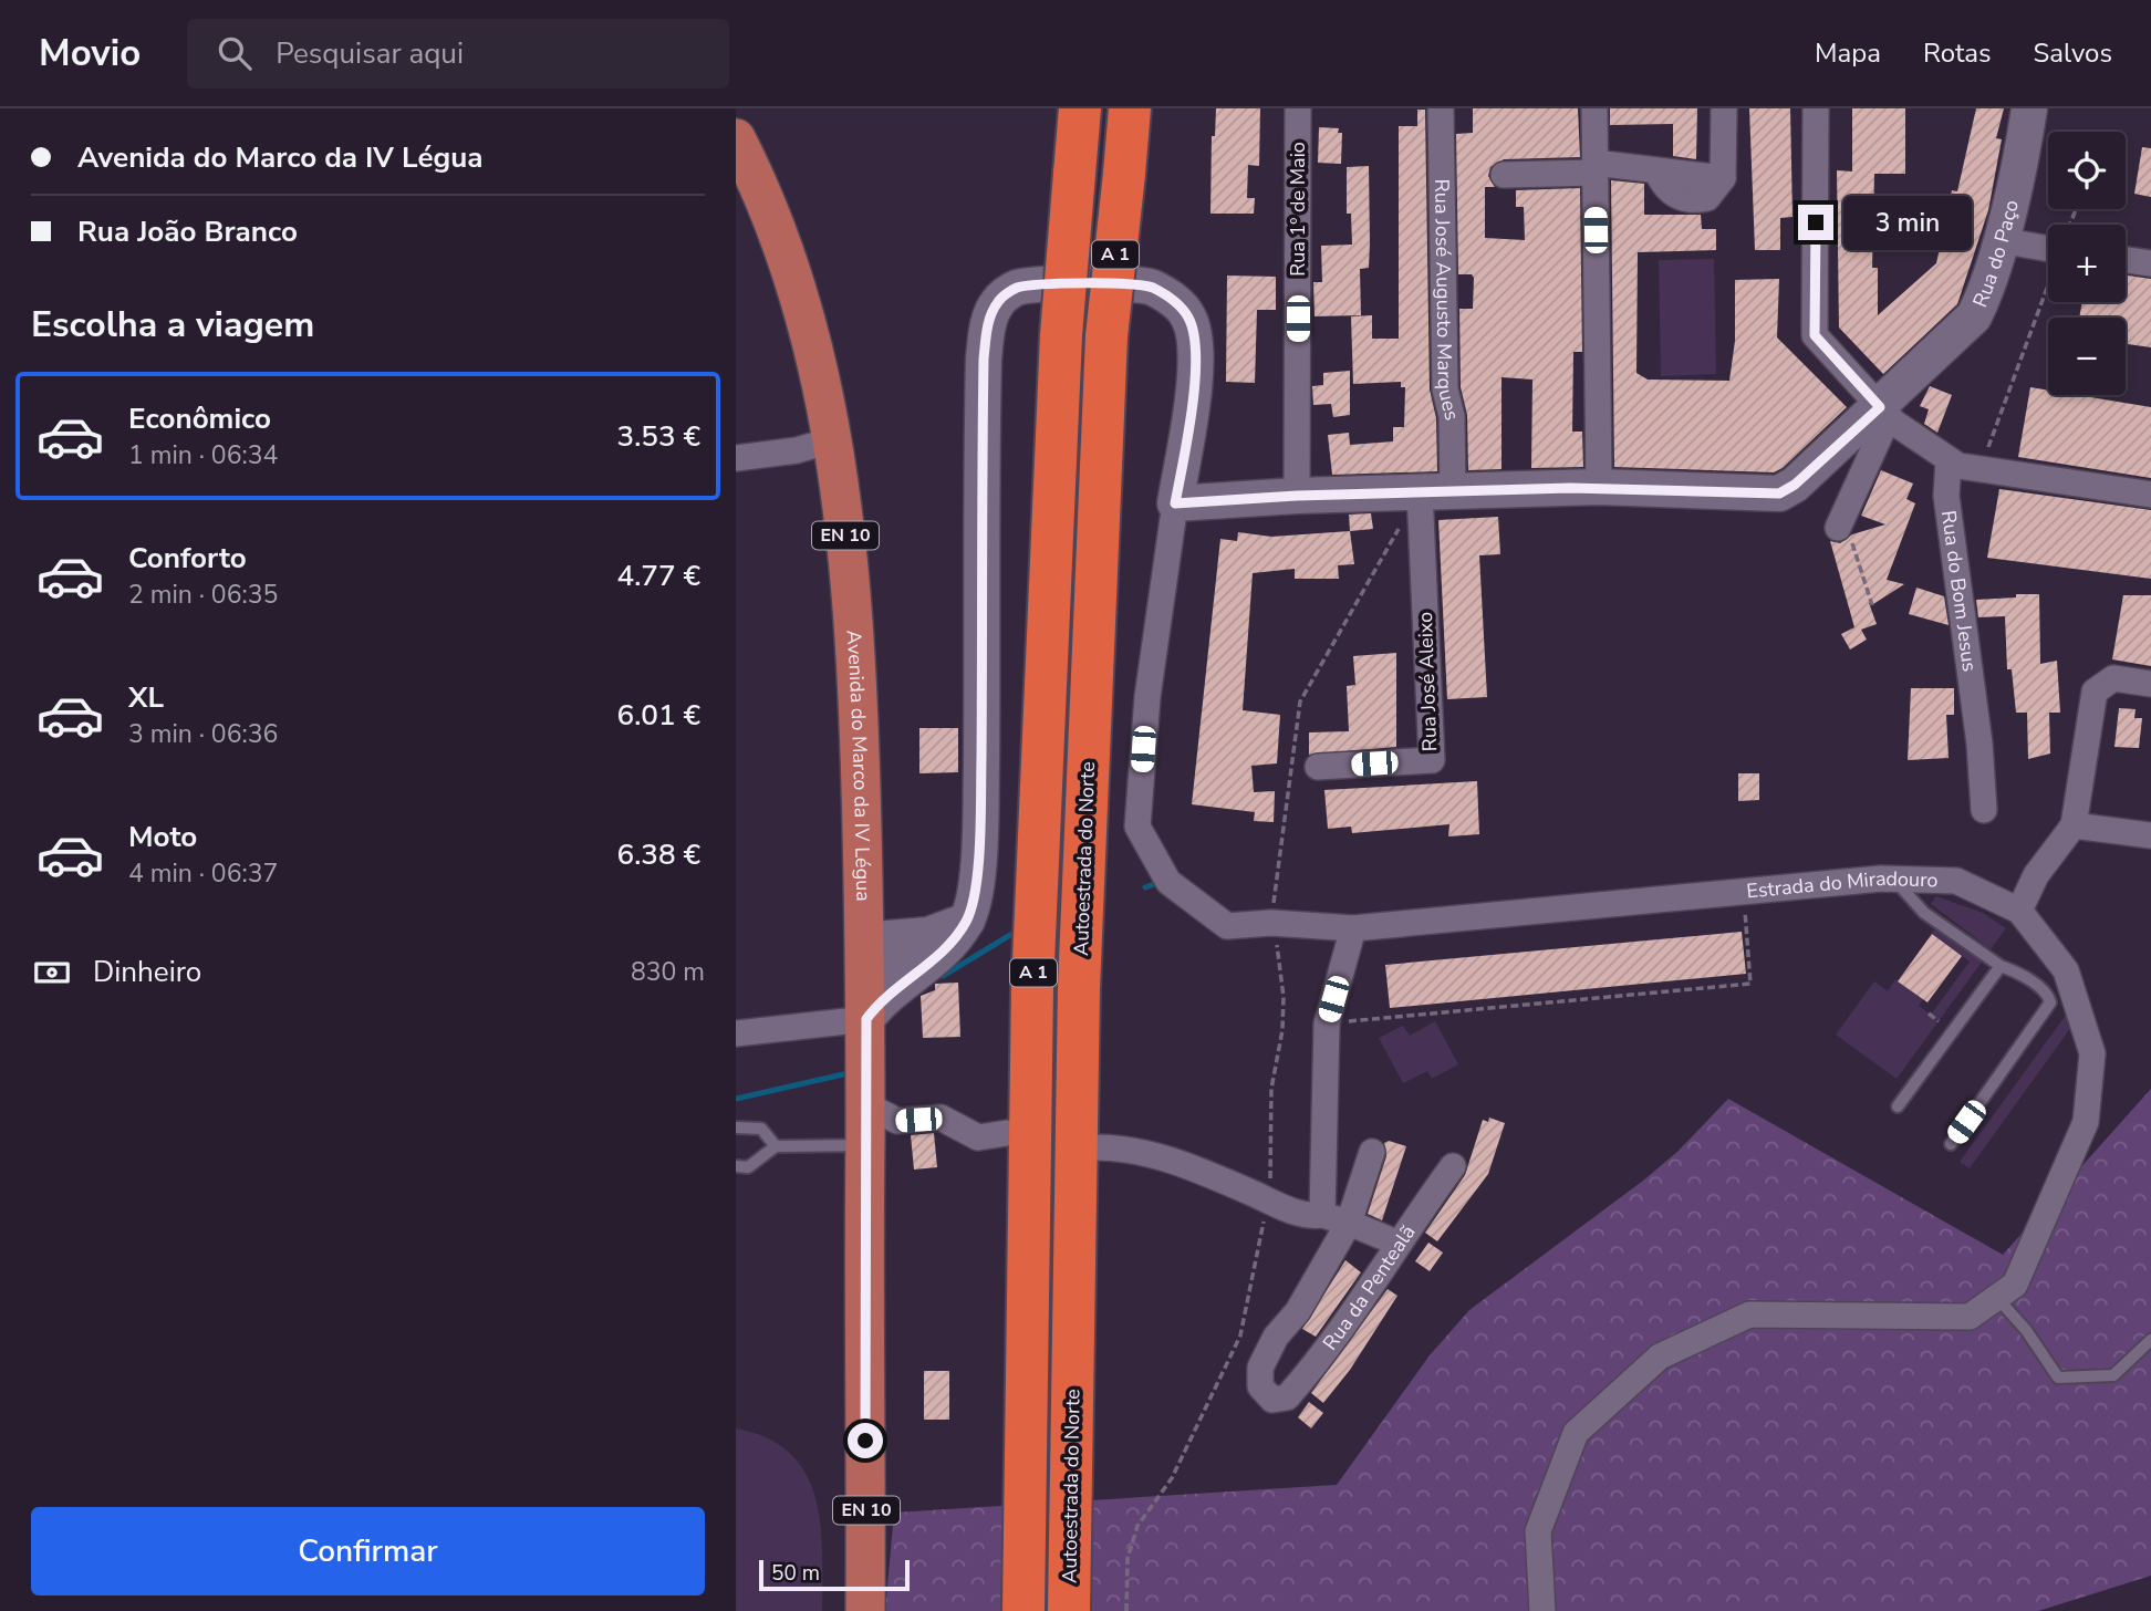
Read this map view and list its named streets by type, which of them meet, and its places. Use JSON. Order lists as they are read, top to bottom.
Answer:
{
  "streets": {
    "highway": ["A 1", "Autoestrada do Norte"],
    "main road": ["EN 10", "Avenida do Marco da IV Légua"],
    "street": [
      "Rua 1º de Maio",
      "Rua do Paço",
      "Rua José Augusto Marques",
      "Rua do Bom Jesus",
      "Rua José Aleixo",
      "Estrada do Miradouro",
      "Rua da Pentealã"
    ]
  },
  "crossings": [
    ["Rua 1º de Maio", "Rua do Paço"],
    ["Rua do Paço", "Rua José Augusto Marques"],
    ["Rua do Paço", "Rua José Aleixo"],
    ["Rua do Paço", "Estrada do Miradouro"],
    ["Rua José Augusto Marques", "Rua José Aleixo"]
  ],
  "scale_bar": "50 m",
  "page": {
    "header": "Movio",
    "search": "Pesquisar aqui",
    "nav": ["Mapa", "Rotas", "Salvos"],
    "banner": ["Avenida do Marco da IV Légua", "Rua João Branco"],
    "map_buttons": ["+", "−"],
    "bubble": "3 min",
    "heading": "Escolha a viagem",
    "list": [
      {
        "name": "Econômico",
        "note": "1 min · 06:34",
        "value": "3.53 €"
      },
      {
        "name": "Conforto",
        "note": "2 min · 06:35",
        "value": "4.77 €"
      },
      {
        "name": "XL",
        "note": "3 min · 06:36",
        "value": "6.01 €"
      },
      {
        "name": "Moto",
        "note": "4 min · 06:37",
        "value": "6.38 €"
      }
    ],
    "pay": ["Dinheiro", "830 m"],
    "buttons": "Confirmar",
    "scale": "50 m"
  }
}
